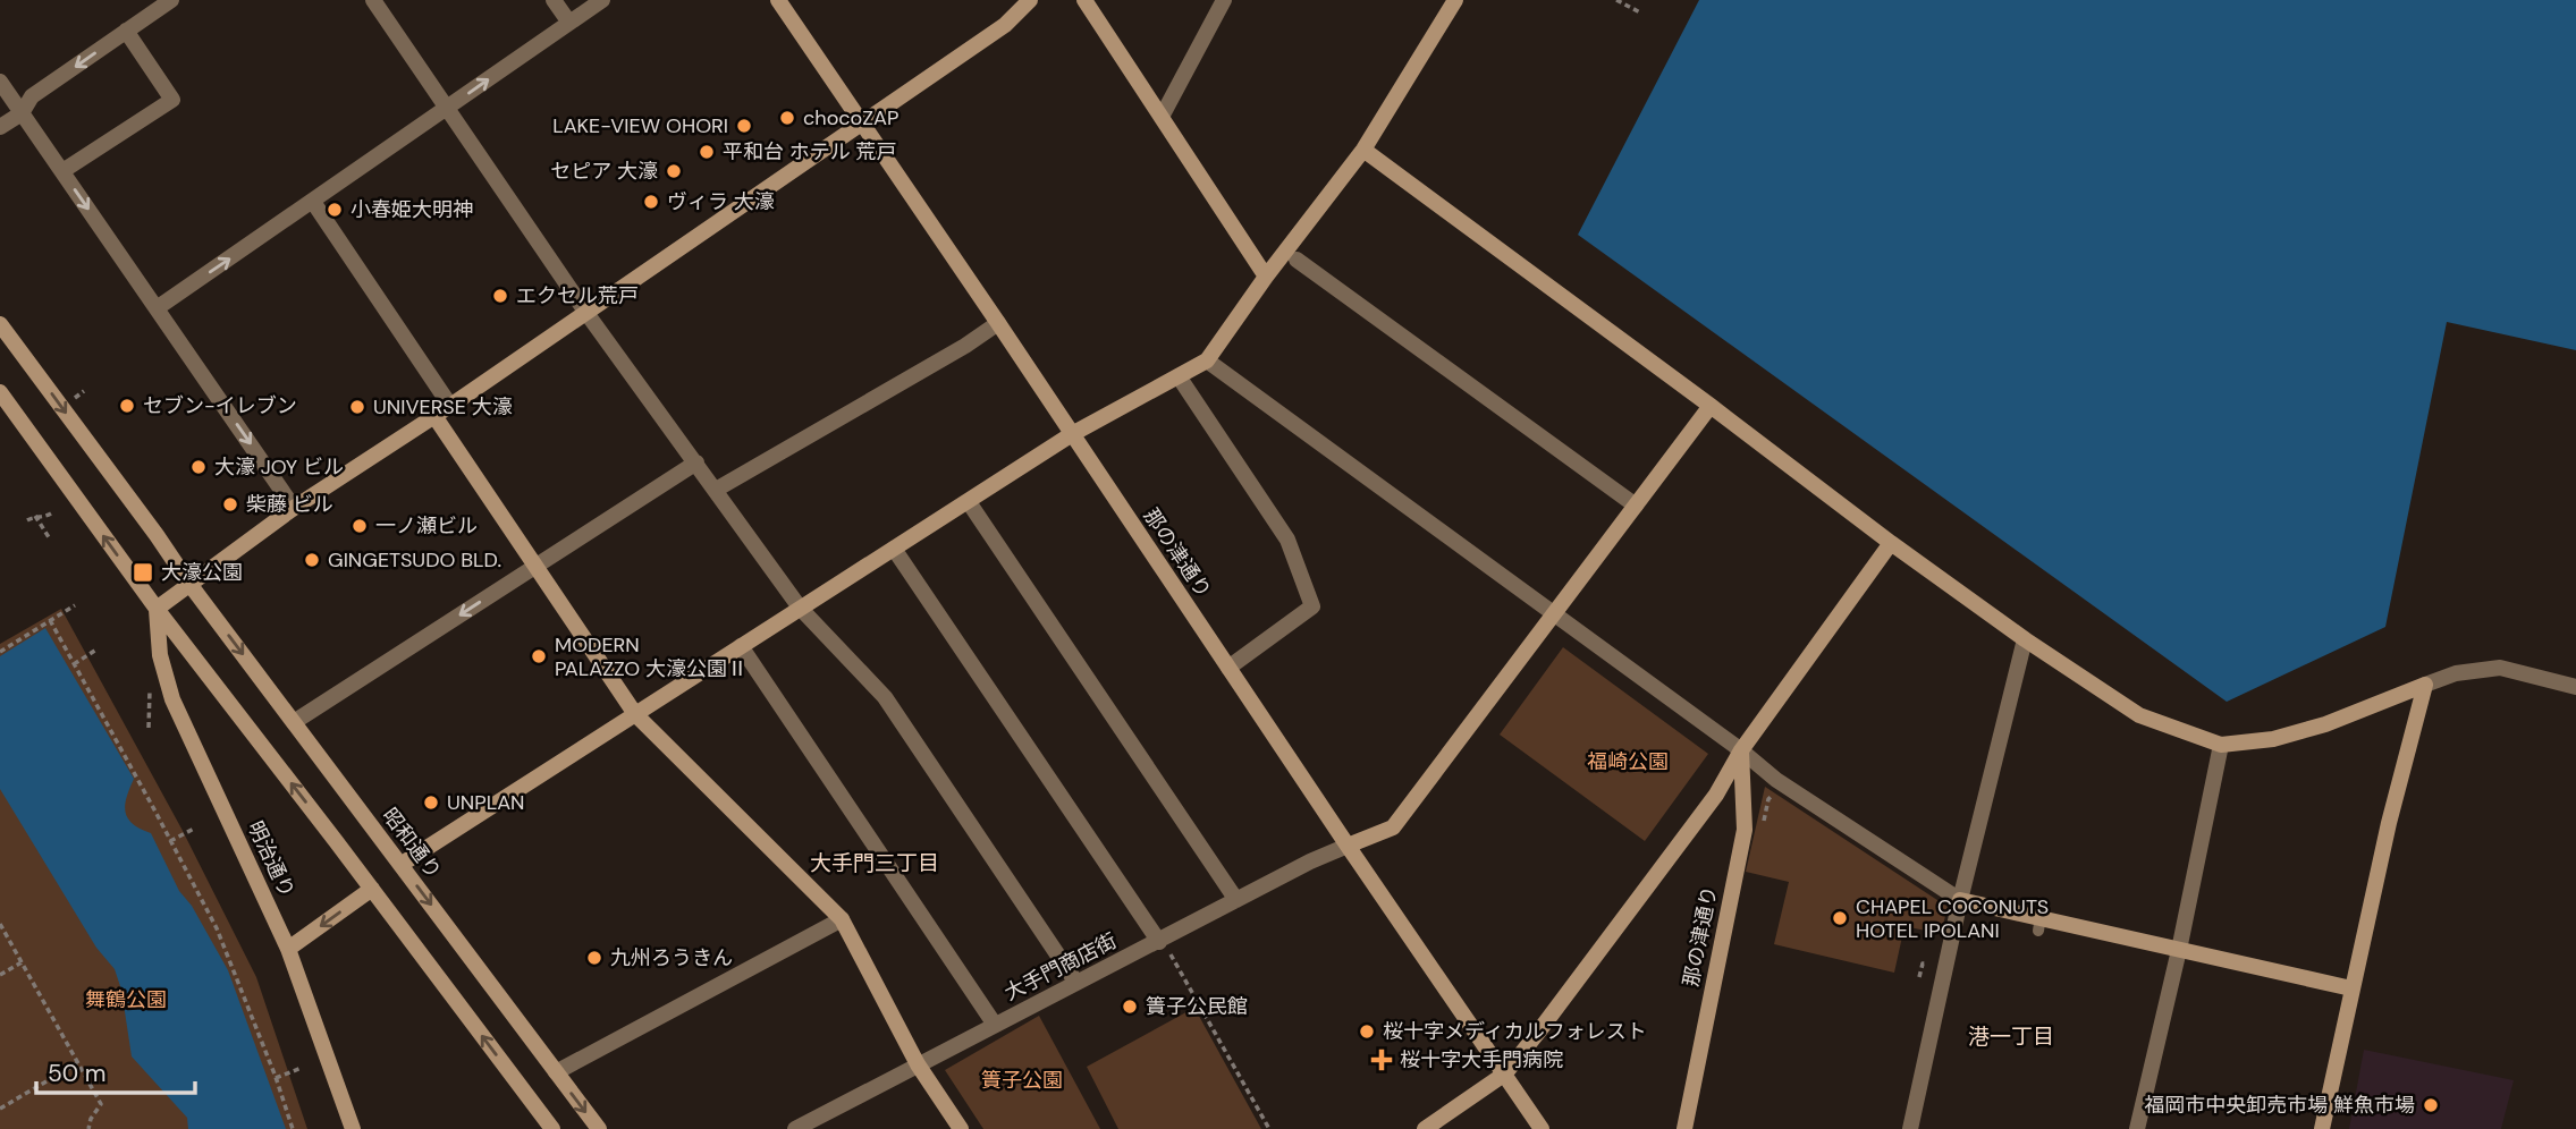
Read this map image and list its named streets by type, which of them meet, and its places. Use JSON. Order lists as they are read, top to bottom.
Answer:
{
  "streets": {
    "street": [
      "那の津通り",
      "昭和通り",
      "明治通り",
      "大手門商店街"
    ]
  },
  "crossings": [
    ["那の津通り", "大手門商店街"]
  ],
  "districts": ["大手門三丁目", "港一丁目"],
  "parks": ["福崎公園", "舞鶴公園", "簀子公園"],
  "places": {
    "other": [
      "chocoZAP",
      "LAKE-VIEW OHORI",
      "平和台 ホテル 荒戸",
      "セピア 大濠",
      "ヴィラ 大濠",
      "小春姫大明神",
      "エクセル荒戸",
      "セブン-イレブン",
      "UNIVERSE 大濠",
      "大濠 JOY ビル",
      "柴藤 ビル",
      "一ノ瀬ビル",
      "GINGETSUDO BLD.",
      "MODERN PALAZZO 大濠公園Ⅱ",
      "UNPLAN",
      "CHAPEL COCONUTS HOTEL IPOLANI",
      "九州ろうきん",
      "簀子公民館",
      "桜十字メディカルフォレスト",
      "福岡市中央卸売市場 鮮魚市場"
    ],
    "transit": ["大濠公園"],
    "health": ["桜十字大手門病院"]
  },
  "scale_bar": "50 m"
}
